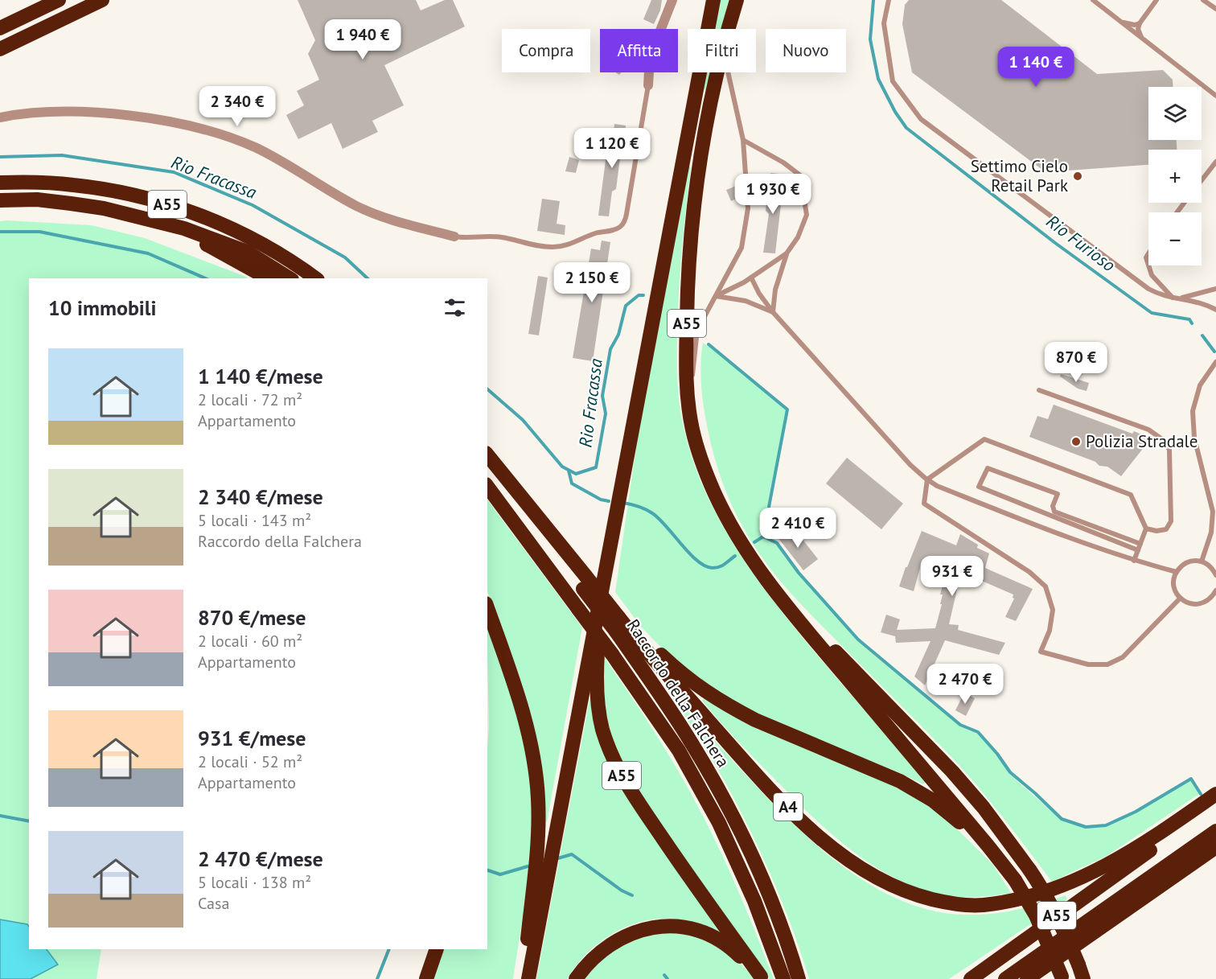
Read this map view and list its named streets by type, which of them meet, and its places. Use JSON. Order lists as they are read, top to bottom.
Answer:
{
  "streets": {
    "highway": ["A55", "Raccordo della Falchera", "A4"]
  },
  "crossings": [
    ["Raccordo della Falchera", "A4"]
  ],
  "water": ["Rio Fracassa", "Rio Furioso"],
  "places": ["Settimo Cielo Retail Park", "Polizia Stradale"],
  "page": {
    "price": [
      "1 940 €",
      "1 140 €",
      "2 340 €",
      "1 120 €",
      "1 930 €",
      "2 150 €",
      "870 €",
      "2 410 €",
      "931 €",
      "2 470 €"
    ],
    "chip": [
      "Compra",
      "Affitta",
      "Filtri",
      "Nuovo"
    ],
    "map_buttons": ["+", "−"],
    "heading": "10 immobili",
    "list": [
      {
        "name": "1 140 €/mese",
        "note": "2 locali · 72 m² · Appartamento"
      },
      {
        "name": "2 340 €/mese",
        "note": "5 locali · 143 m² · Raccordo della Falchera"
      },
      {
        "name": "870 €/mese",
        "note": "2 locali · 60 m² · Appartamento"
      },
      {
        "name": "931 €/mese",
        "note": "2 locali · 52 m² · Appartamento"
      },
      {
        "name": "2 470 €/mese",
        "note": "5 locali · 138 m² · Casa"
      }
    ]
  }
}
